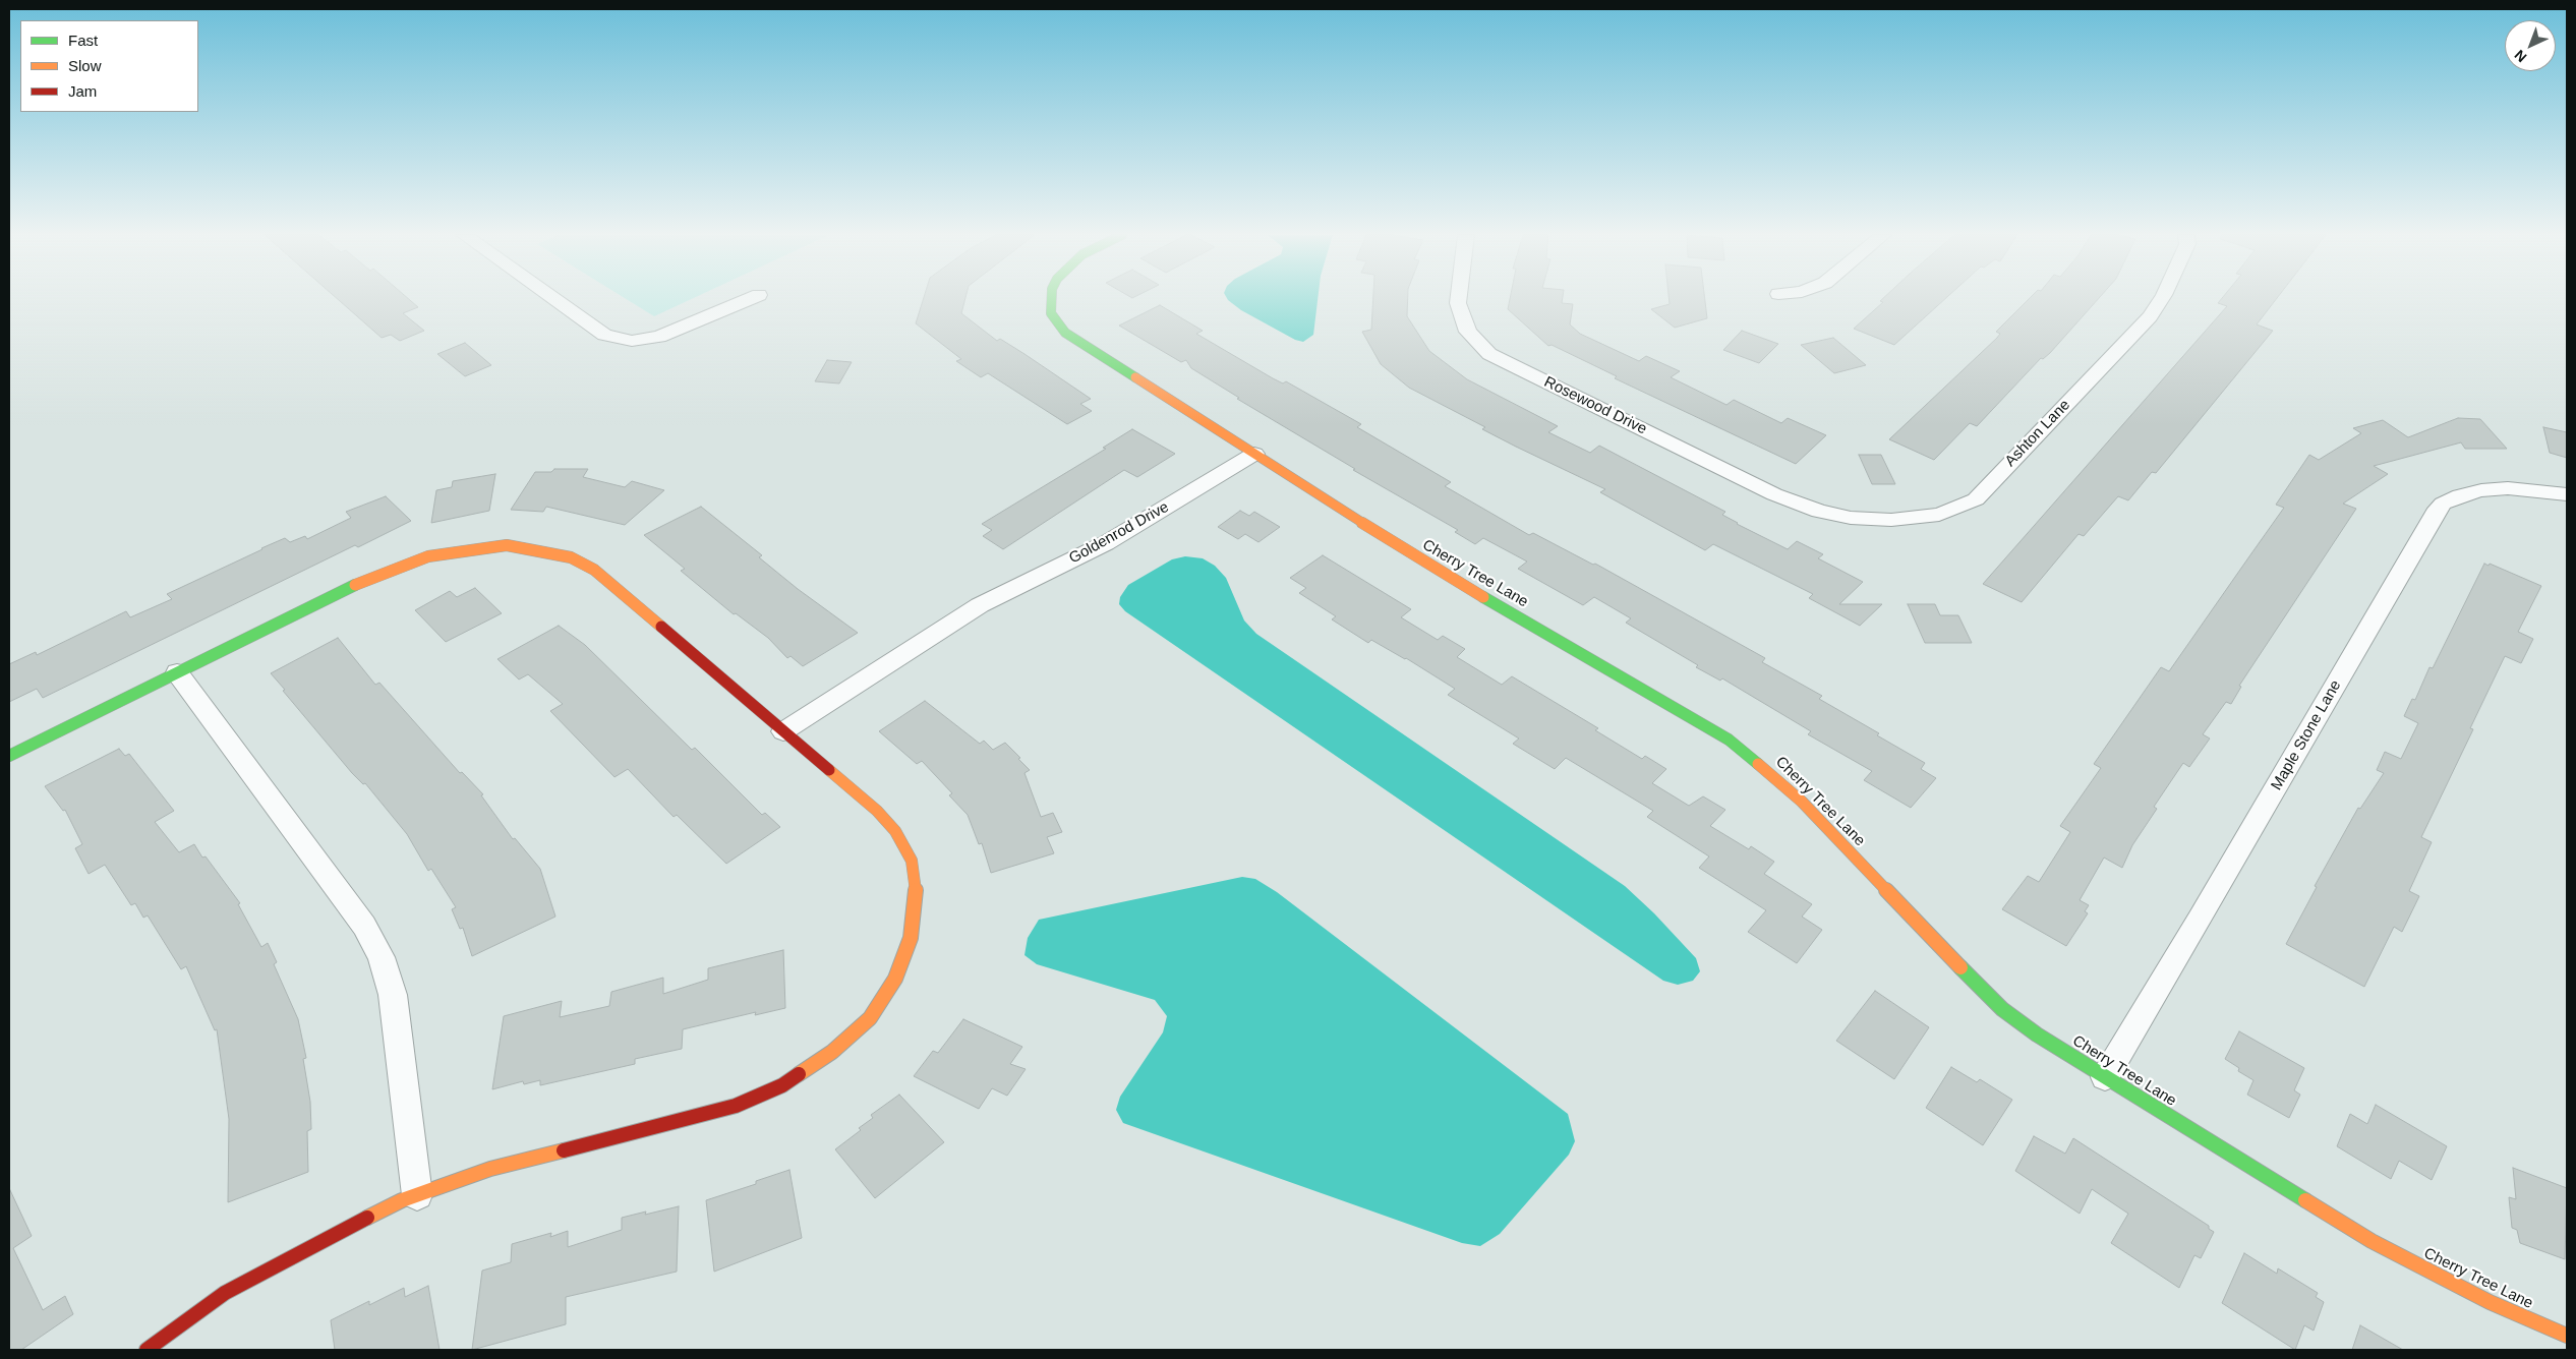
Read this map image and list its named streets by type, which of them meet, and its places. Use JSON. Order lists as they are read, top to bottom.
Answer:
{
  "streets": {
    "street": [
      "Rosewood Drive",
      "Ashton Lane",
      "Goldenrod Drive",
      "Cherry Tree Lane",
      "Maple Stone Lane"
    ]
  },
  "crossings": [
    ["Rosewood Drive", "Ashton Lane"],
    ["Goldenrod Drive", "Cherry Tree Lane"],
    ["Cherry Tree Lane", "Maple Stone Lane"]
  ],
  "legend": ["Fast", "Slow", "Jam"],
  "north": "bottom left"
}
